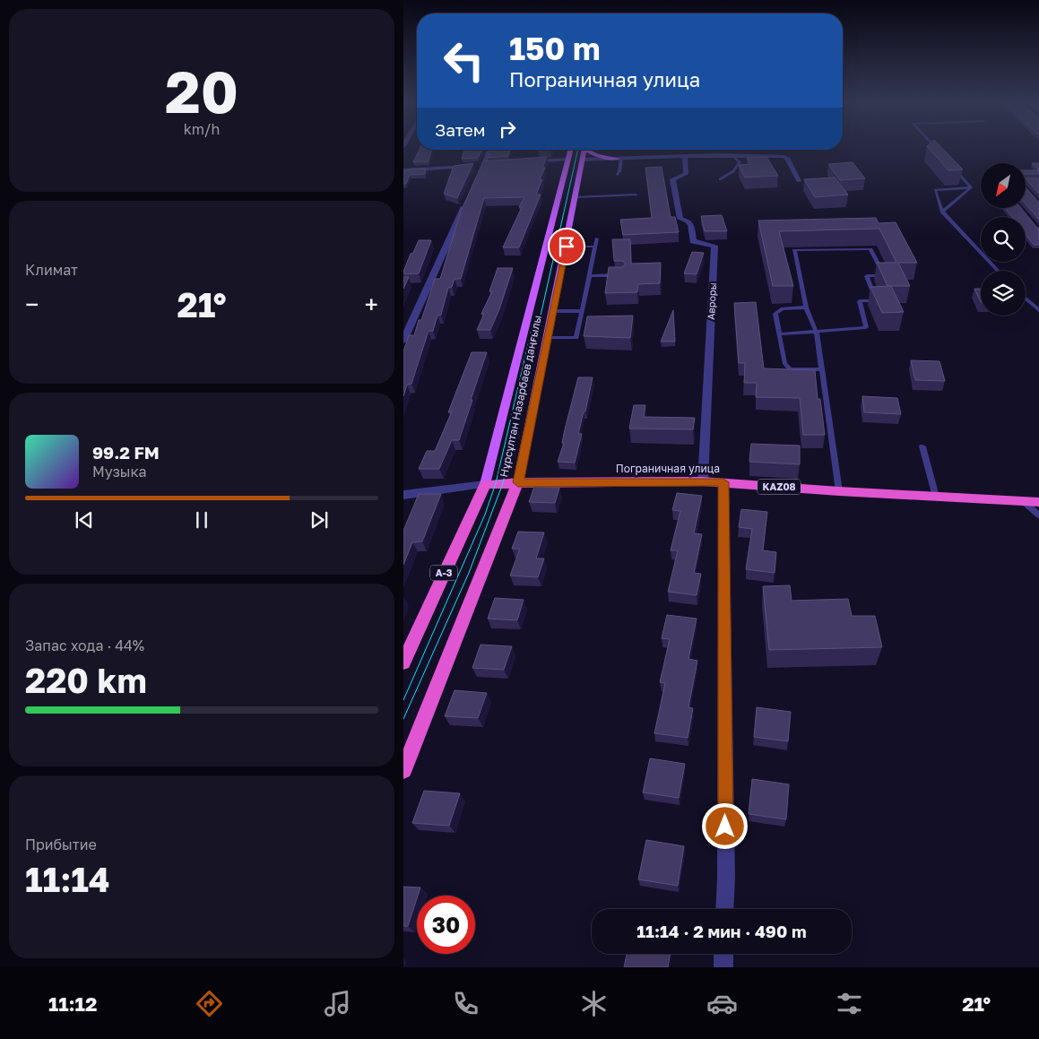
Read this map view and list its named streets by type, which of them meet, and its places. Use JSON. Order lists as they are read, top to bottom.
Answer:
{
  "streets": {
    "highway": [
      "Нұрсұлтан Назарбаев даңғылы",
      "Пограничная улица",
      "KAZ08",
      "А-3"
    ],
    "street": ["Авроры"]
  },
  "crossings": [
    ["Авроры", "Пограничная улица"],
    ["Нұрсұлтан Назарбаев даңғылы", "Пограничная улица"]
  ],
  "north": "bottom left",
  "page": {
    "tile": [
      ["20", "km/h"],
      "Климат",
      ["Запас хода · 44%", "220 km"],
      ["Прибытие", "11:14"]
    ],
    "turn": ["150 m", "Пограничная улица"],
    "then": "Затем",
    "heat": ["−", "21°", "+"],
    "song": ["99.2 FM", "Музыка"],
    "limit": "30",
    "trip": "11:14 · 2 мин · 490 m",
    "tabs": ["11:12", "21°"]
  }
}
